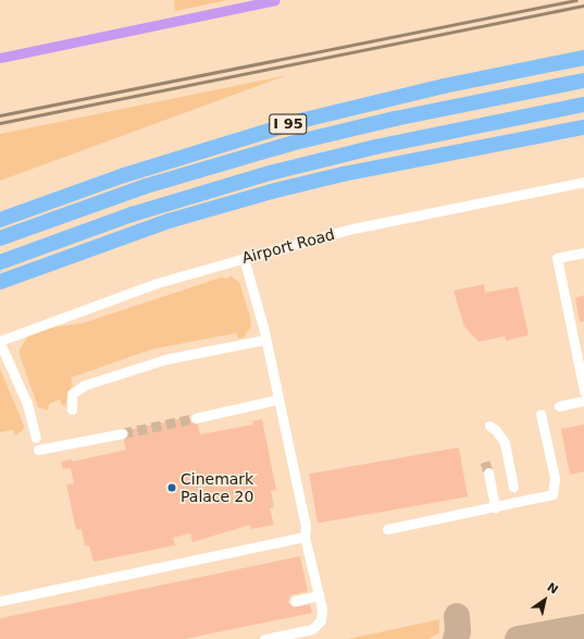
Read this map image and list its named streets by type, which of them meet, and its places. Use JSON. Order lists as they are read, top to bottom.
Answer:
{
  "streets": {
    "highway": ["I 95"],
    "street": ["Airport Road"]
  },
  "places": ["Cinemark Palace 20"],
  "north": "top right"
}
